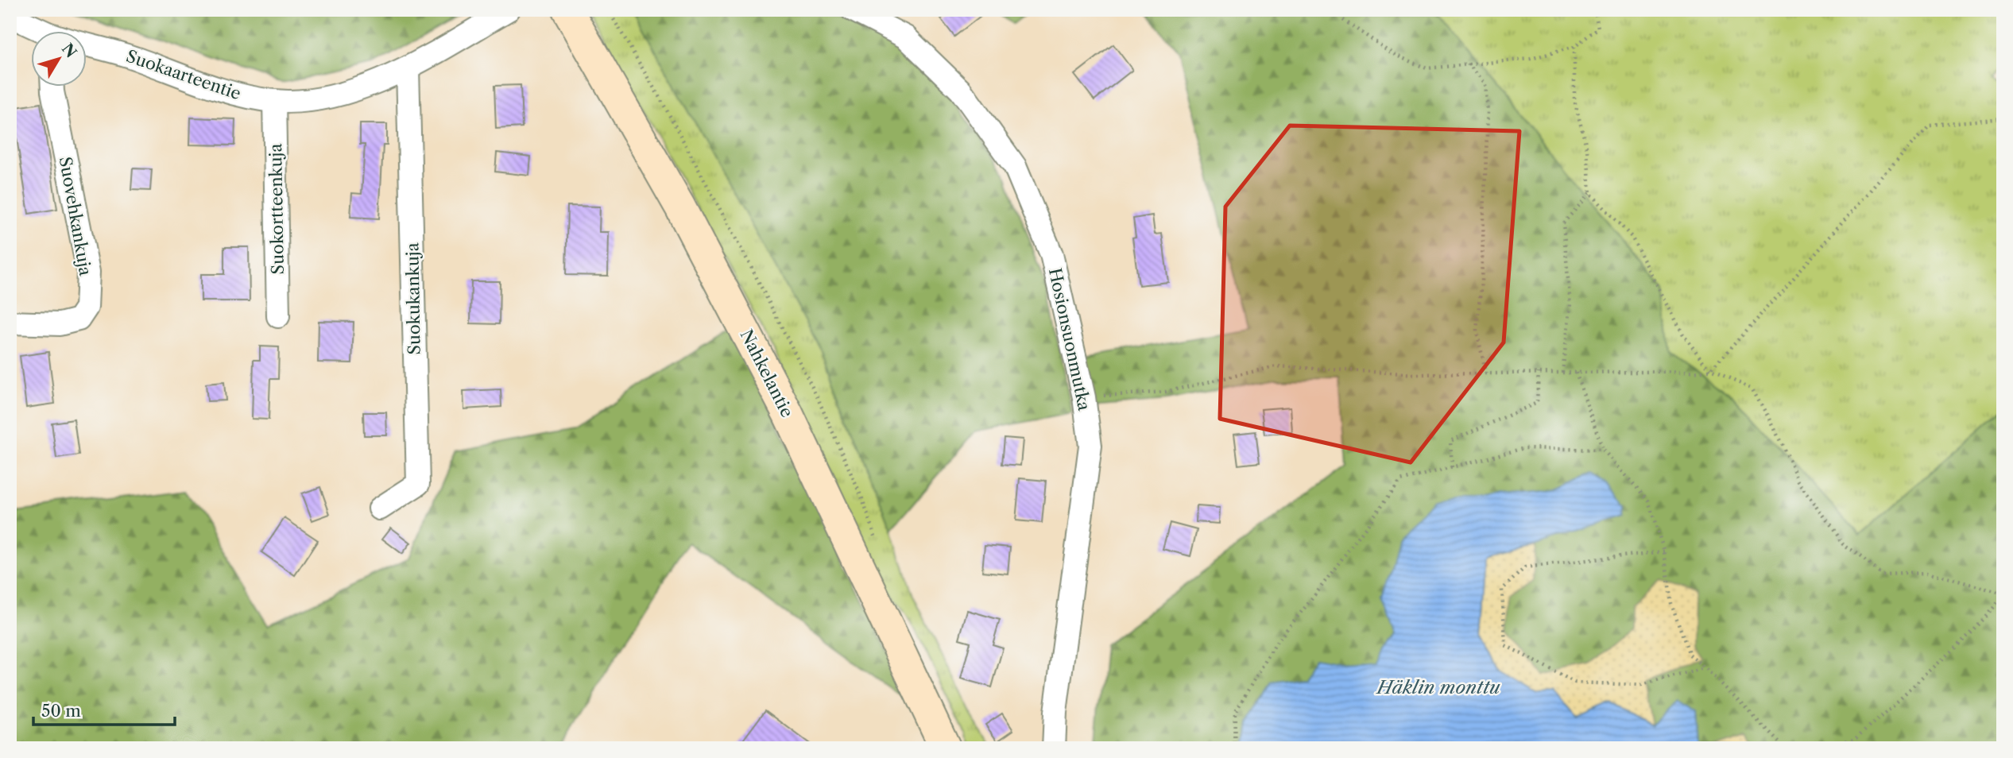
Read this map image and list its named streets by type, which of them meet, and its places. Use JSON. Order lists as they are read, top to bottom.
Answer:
{
  "streets": {
    "main road": ["Nahkelantie"],
    "street": [
      "Suokaarteentie",
      "Suokortteenkuja",
      "Suovehkankuja",
      "Suokukankuja",
      "Hosionsuonmutka"
    ]
  },
  "crossings": [
    ["Suokaarteentie", "Suokortteenkuja"],
    ["Suokaarteentie", "Suokukankuja"]
  ],
  "water": ["Häklin monttu"],
  "scale_bar": "50 m",
  "north": "top right"
}
